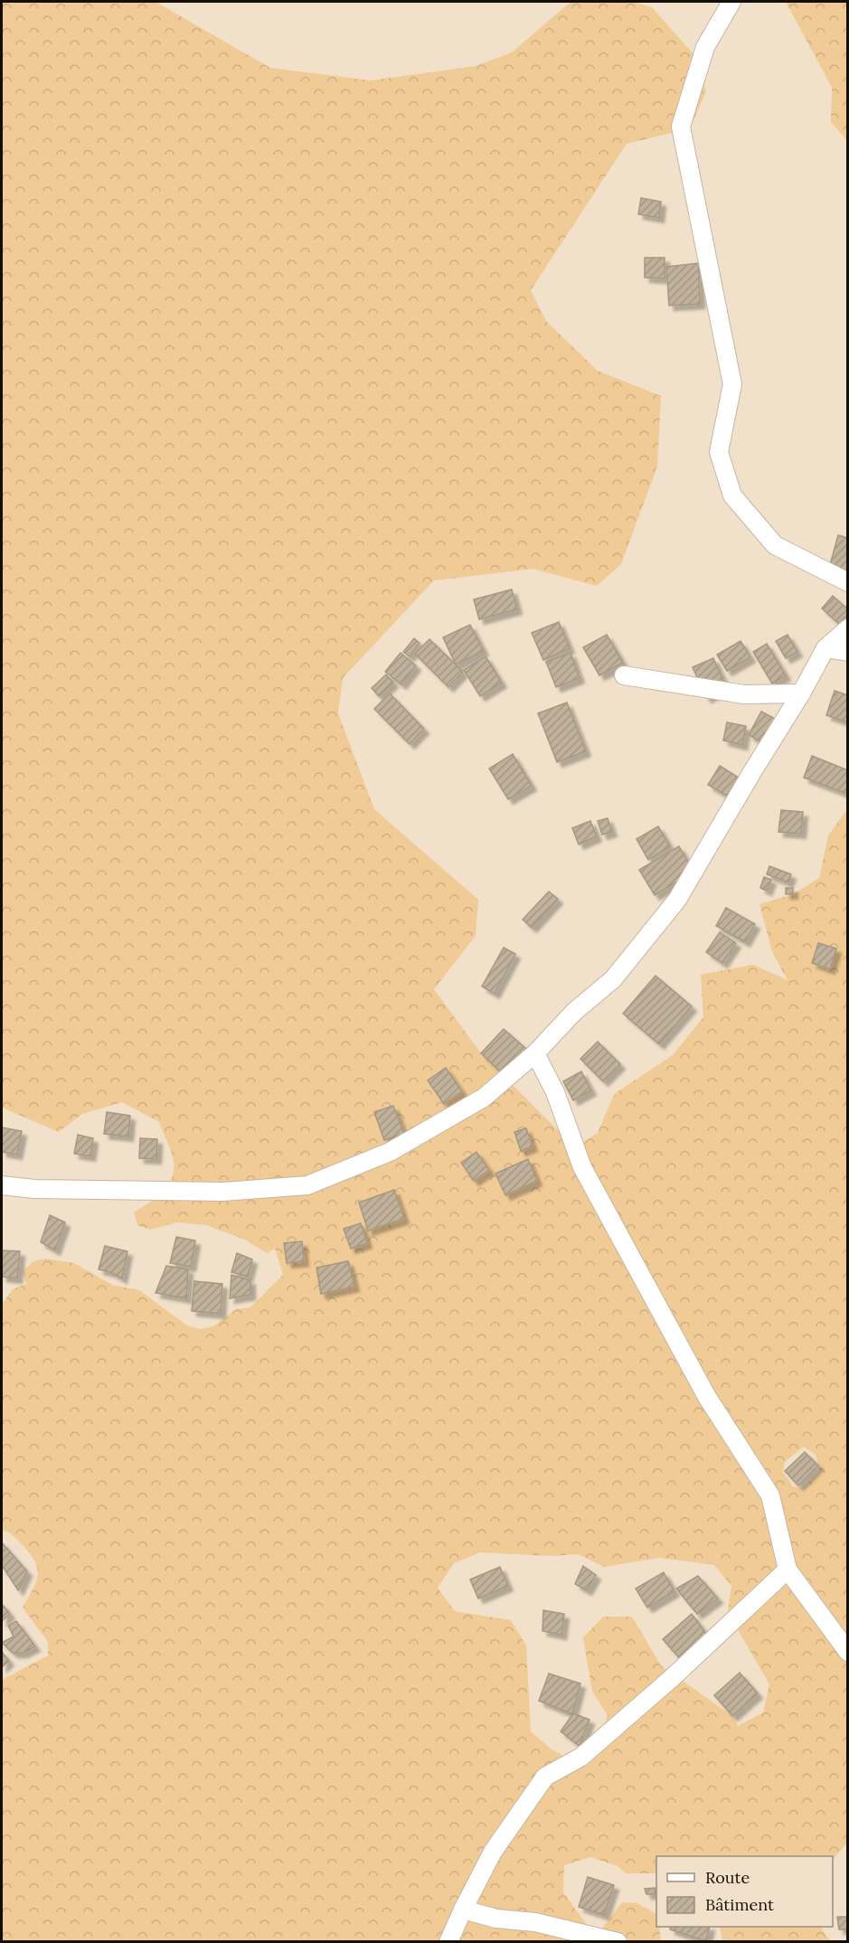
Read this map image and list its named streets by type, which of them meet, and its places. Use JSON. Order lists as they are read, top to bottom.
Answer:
{
  "legend": ["Route", "Bâtiment"]
}
